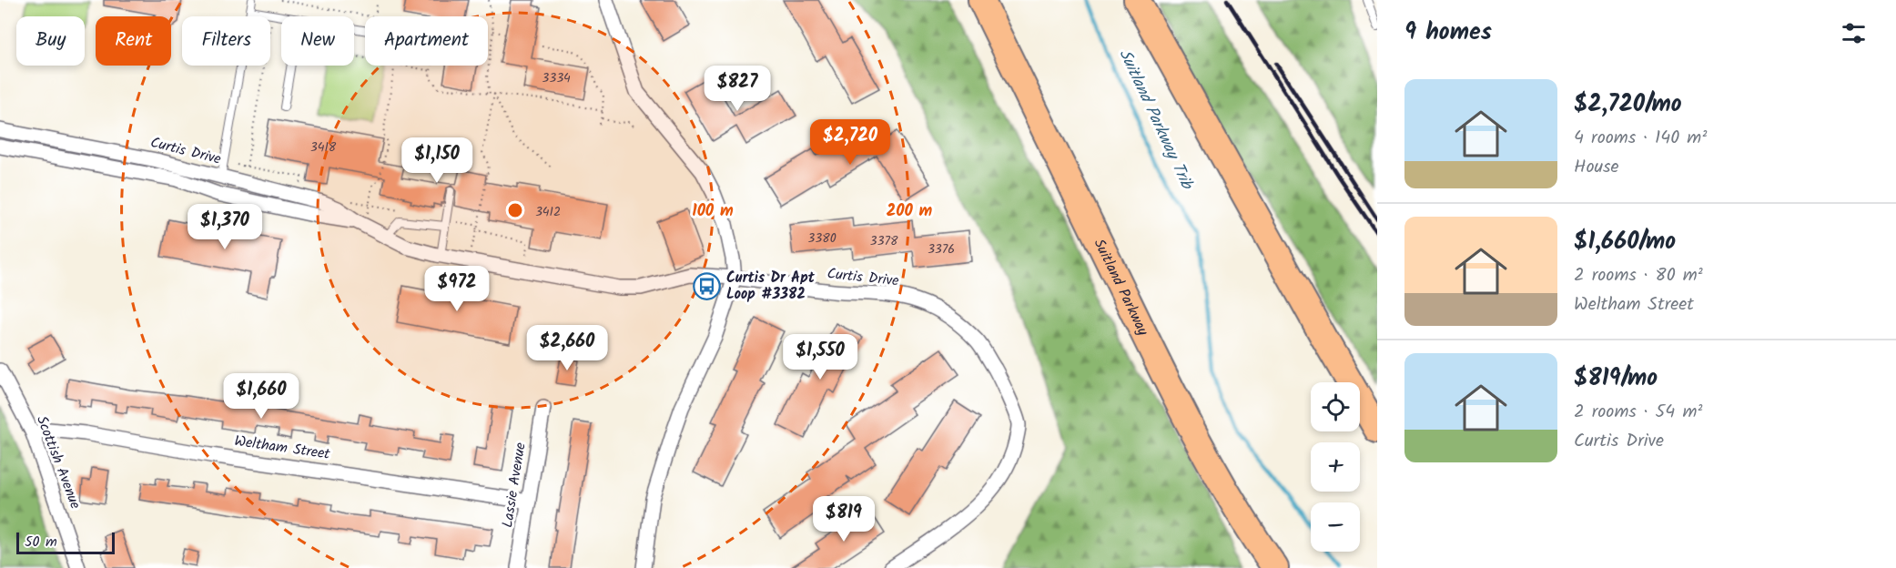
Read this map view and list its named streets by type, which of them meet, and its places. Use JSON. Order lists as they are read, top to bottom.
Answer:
{
  "streets": {
    "highway": ["Suitland Parkway"],
    "street": [
      "Curtis Drive",
      "Weltham Street",
      "Scottish Avenue",
      "Lassie Avenue"
    ]
  },
  "crossings": [
    ["Weltham Street", "Scottish Avenue"],
    ["Weltham Street", "Lassie Avenue"]
  ],
  "water": ["Suitland Parkway Trib"],
  "places": {
    "bus stop": ["Curtis Dr Apt Loop #3382"]
  },
  "house_numbers": [
    "3334",
    "3418",
    "3412",
    "3380",
    "3378",
    "3376"
  ],
  "scale_bar": "50 m",
  "page": {
    "heading": "9 homes",
    "chip": [
      "Buy",
      "Rent",
      "Filters",
      "New",
      "Apartment"
    ],
    "price": [
      "$827",
      "$2,720",
      "$1,150",
      "$1,370",
      "$972",
      "$2,660",
      "$1,550",
      "$1,660",
      "$819"
    ],
    "list": [
      {
        "name": "$2,720/mo",
        "note": "4 rooms · 140 m² · House"
      },
      {
        "name": "$1,660/mo",
        "note": "2 rooms · 80 m² · Weltham Street"
      },
      {
        "name": "$819/mo",
        "note": "2 rooms · 54 m² · Curtis Drive"
      }
    ],
    "map_buttons": ["+", "−"],
    "scale": "50 m"
  },
  "rings": ["100 m", "200 m"]
}
